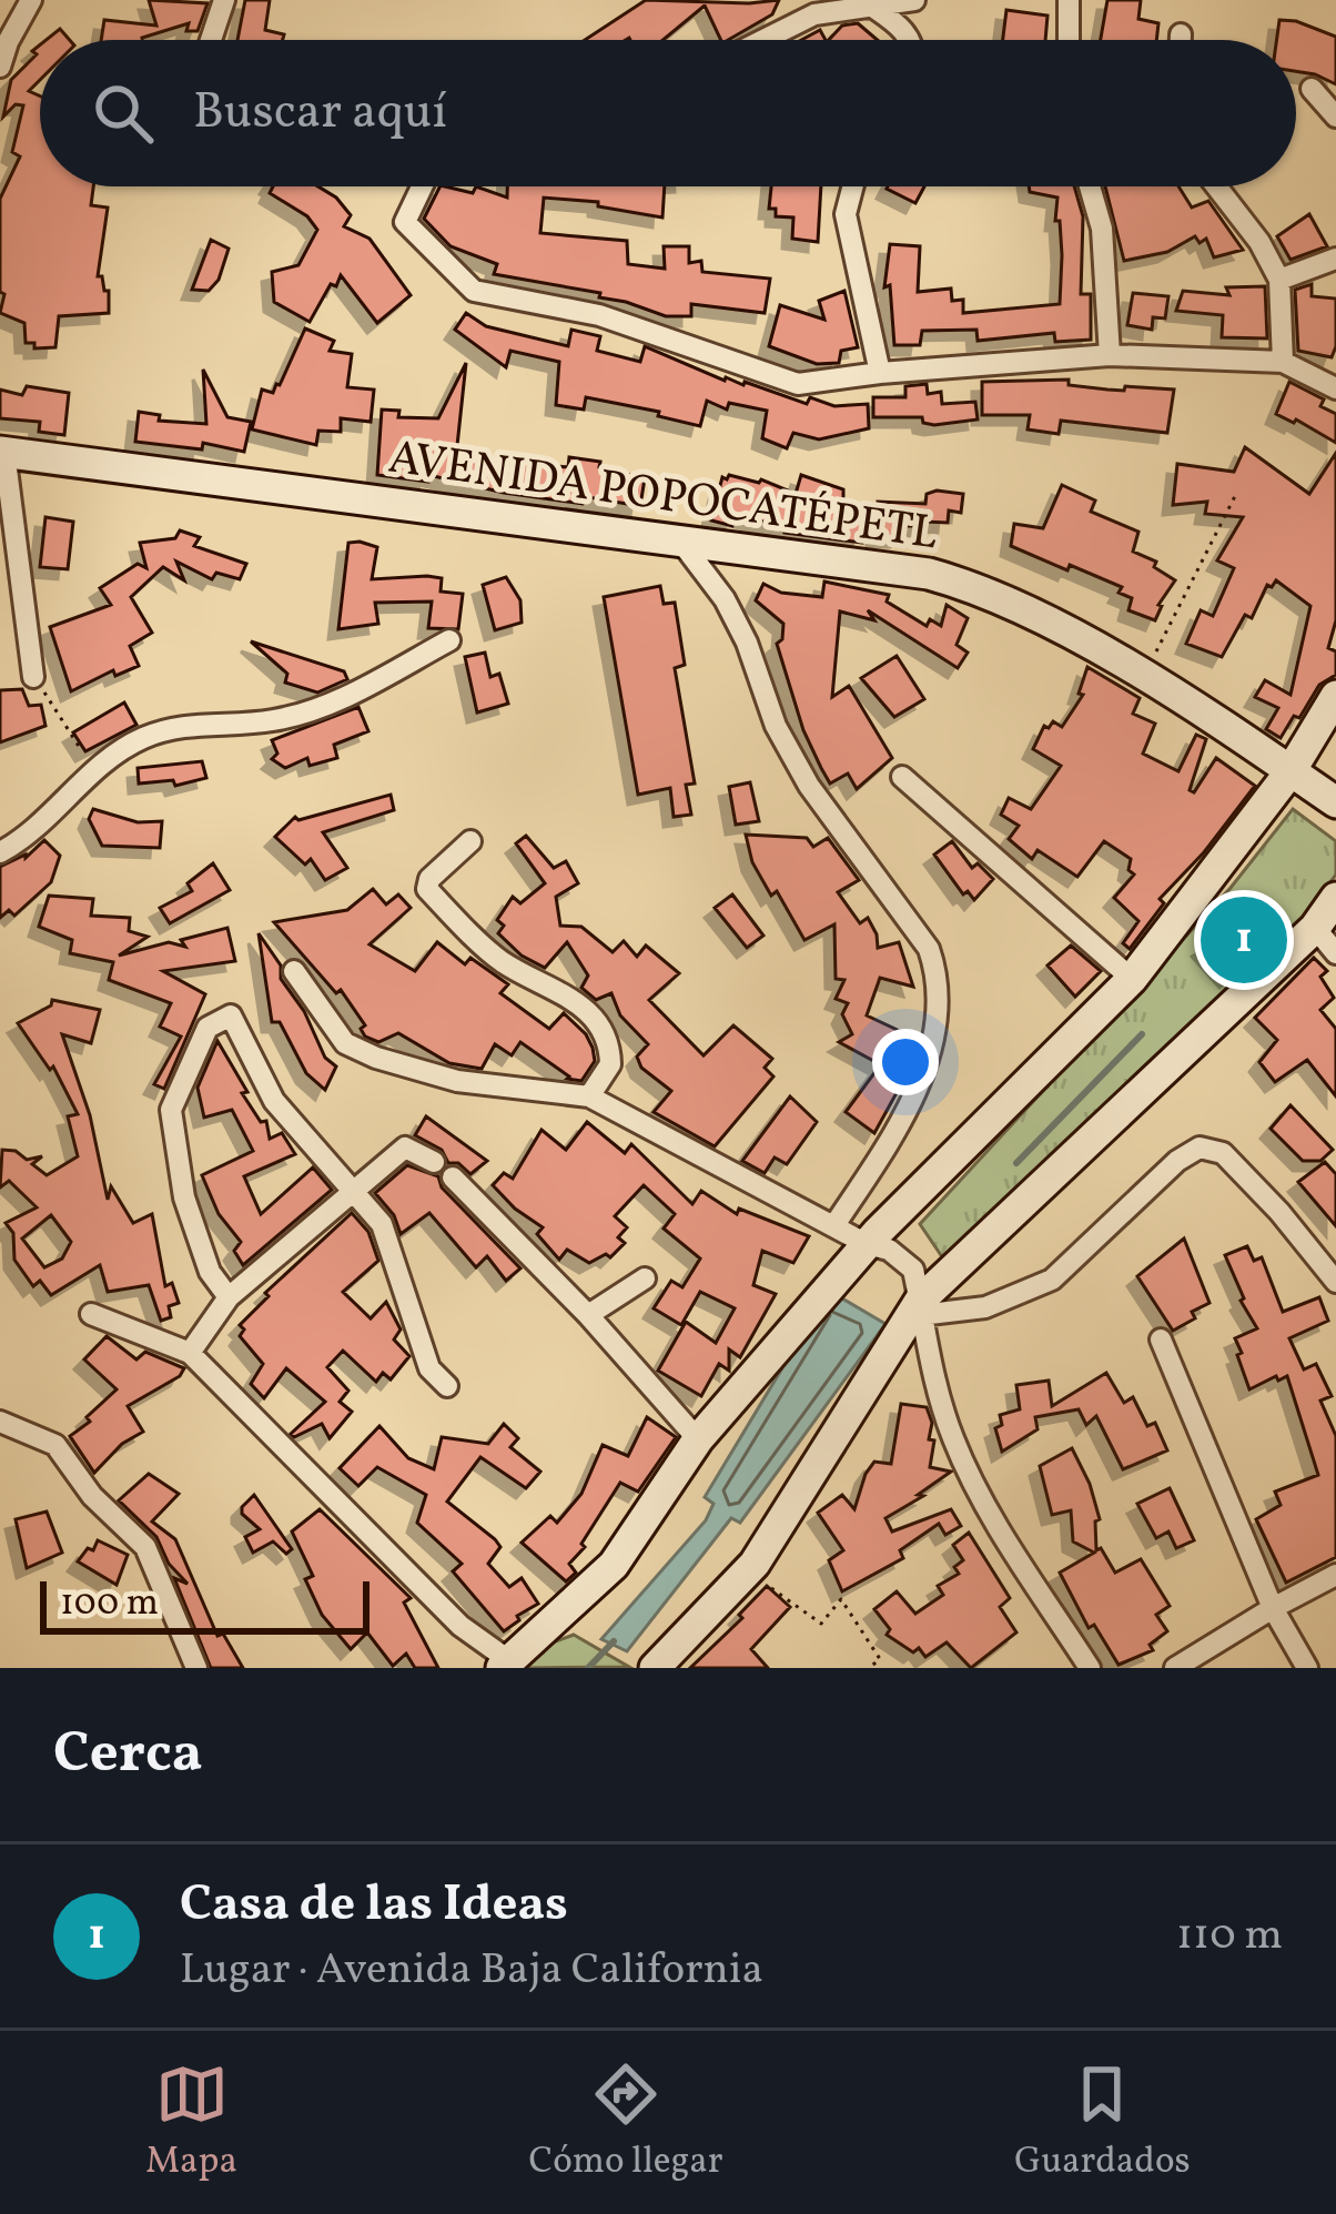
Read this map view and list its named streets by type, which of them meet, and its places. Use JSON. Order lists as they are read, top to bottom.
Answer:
{
  "streets": {
    "street": ["AVENIDA POPOCATÉPETL"]
  },
  "scale_bar": "100 m",
  "page": {
    "search": "Buscar aquí",
    "pins": "1",
    "scale": "100 m",
    "heading": "Cerca",
    "list": [
      {
        "mark": "1",
        "name": "Casa de las Ideas",
        "note": "Lugar · Avenida Baja California",
        "value": "110 m"
      }
    ],
    "nav": ["Mapa", "Cómo llegar", "Guardados"]
  }
}
